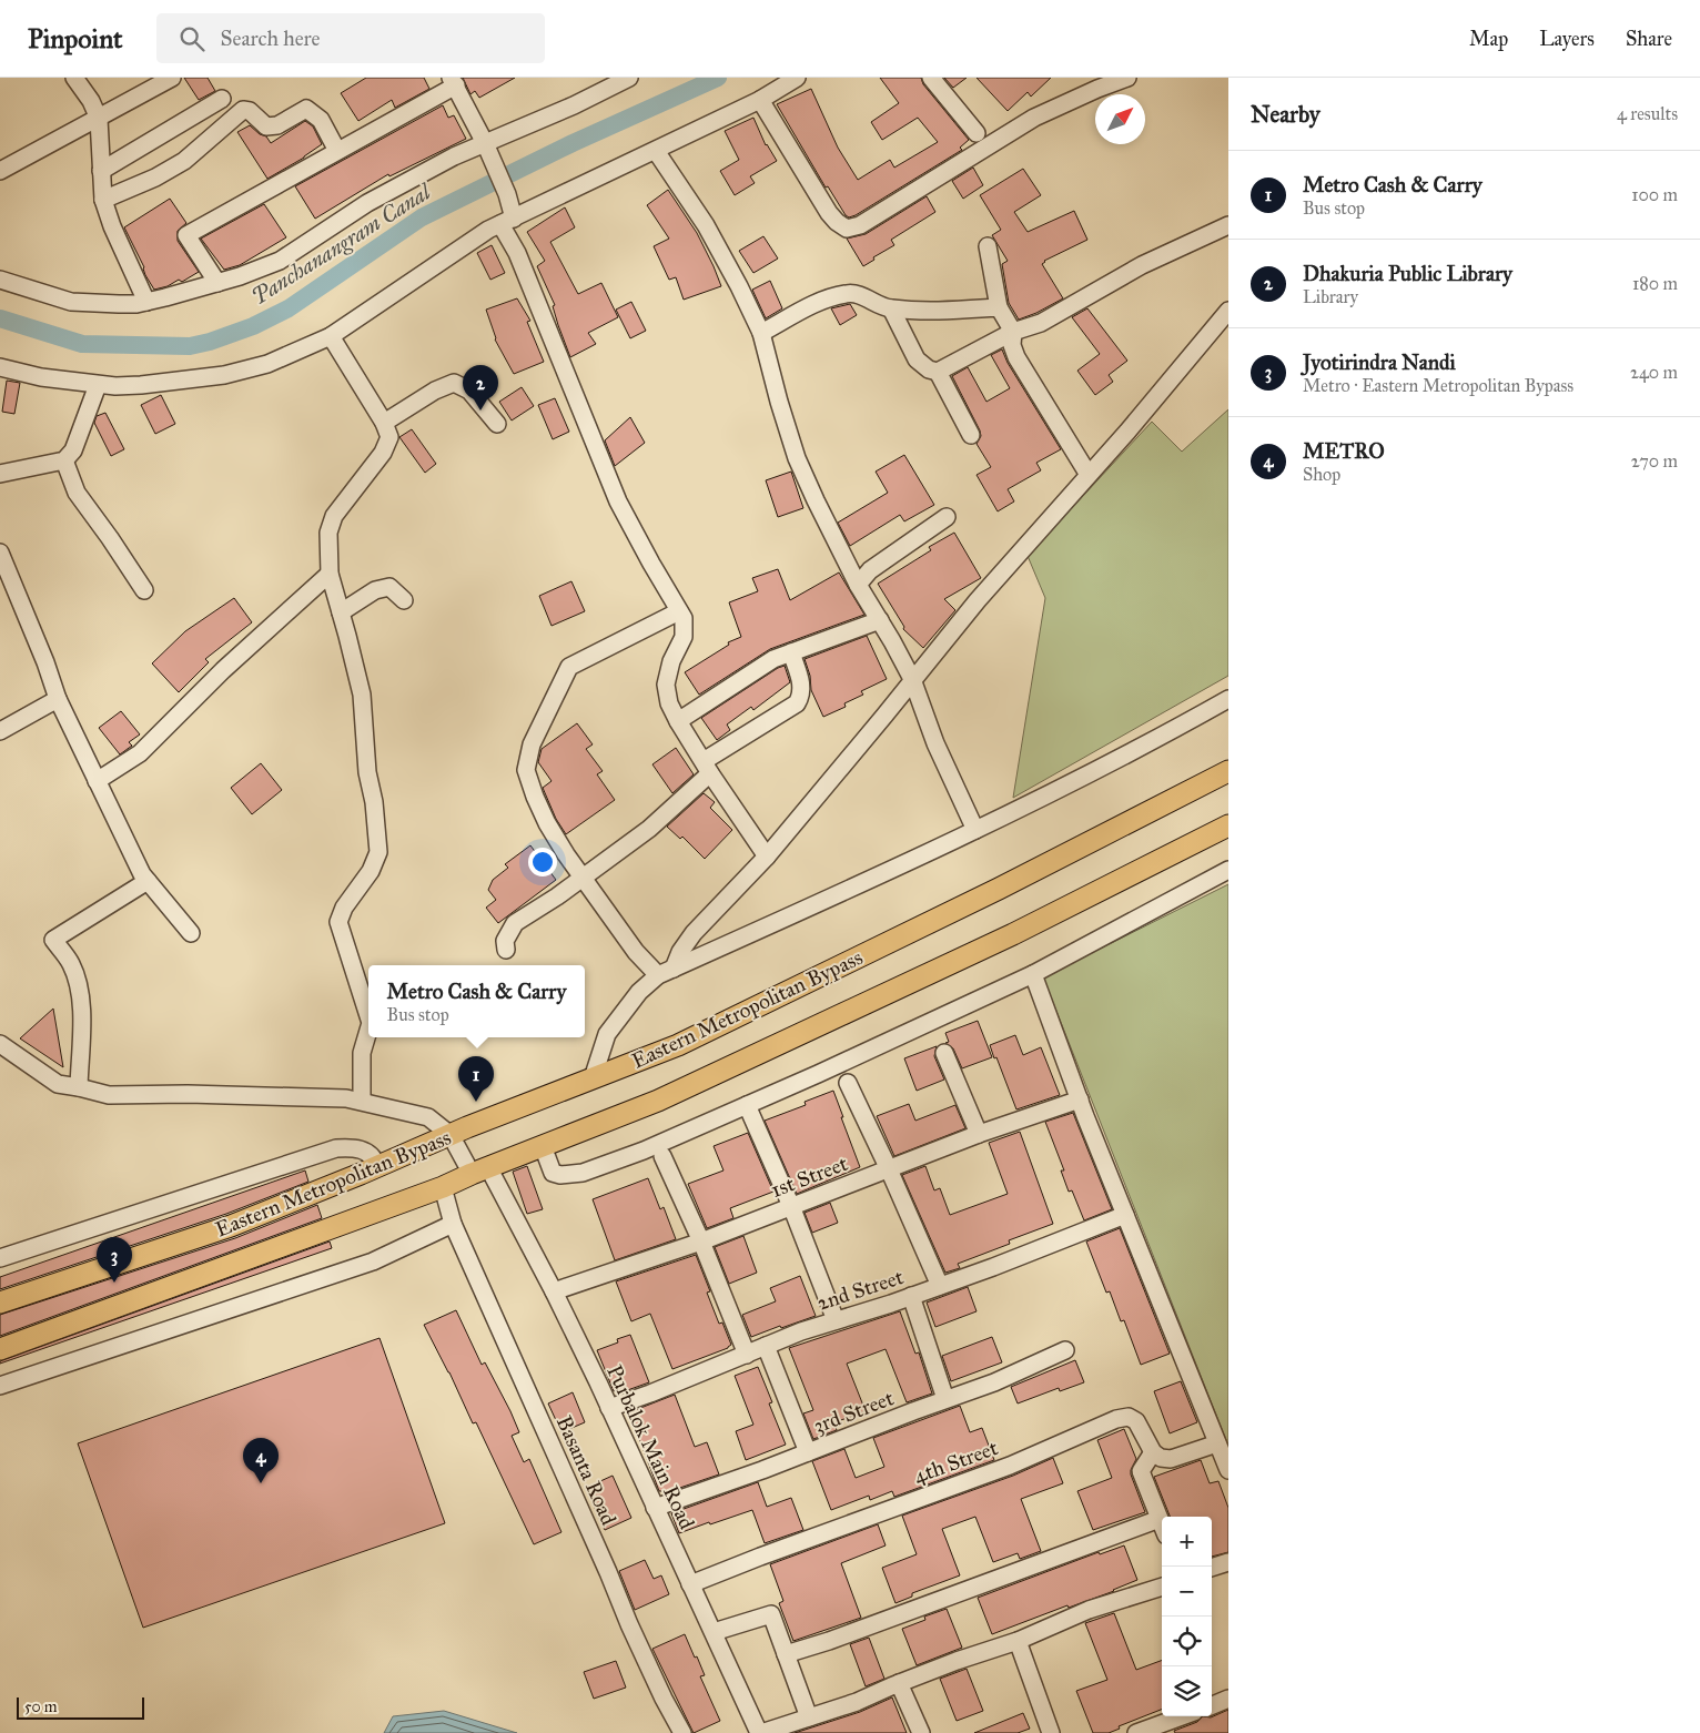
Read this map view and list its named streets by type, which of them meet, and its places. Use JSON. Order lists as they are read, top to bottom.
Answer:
{
  "streets": {
    "main road": ["Eastern Metropolitan Bypass"],
    "street": [
      "1st Street",
      "2nd Street",
      "3rd Street",
      "Purbalok Main Road",
      "4th Street",
      "Basanta Road"
    ]
  },
  "crossings": [
    ["Eastern Metropolitan Bypass", "Purbalok Main Road"],
    ["Eastern Metropolitan Bypass", "Basanta Road"],
    ["1st Street", "Purbalok Main Road"],
    ["2nd Street", "Purbalok Main Road"],
    ["3rd Street", "Purbalok Main Road"],
    ["Purbalok Main Road", "4th Street"]
  ],
  "water": ["Panchanangram Canal"],
  "scale_bar": "50 m",
  "north": "top right",
  "page": {
    "header": "Pinpoint",
    "search": "Search here",
    "nav": ["Map", "Layers", "Share"],
    "heading": ["Nearby", "4 results"],
    "list": [
      {
        "mark": "1",
        "name": "Metro Cash & Carry",
        "note": "Bus stop",
        "value": "100 m"
      },
      {
        "mark": "2",
        "name": "Dhakuria Public Library",
        "note": "Library",
        "value": "180 m"
      },
      {
        "mark": "3",
        "name": "Jyotirindra Nandi",
        "note": "Metro · Eastern Metropolitan Bypass",
        "value": "240 m"
      },
      {
        "mark": "4",
        "name": "METRO",
        "note": "Shop",
        "value": "270 m"
      }
    ],
    "pins": [
      "2",
      "1",
      "3",
      "4"
    ],
    "popup": ["Metro Cash & Carry", "Bus stop"],
    "map_buttons": ["+", "−"],
    "scale": "50 m"
  }
}
